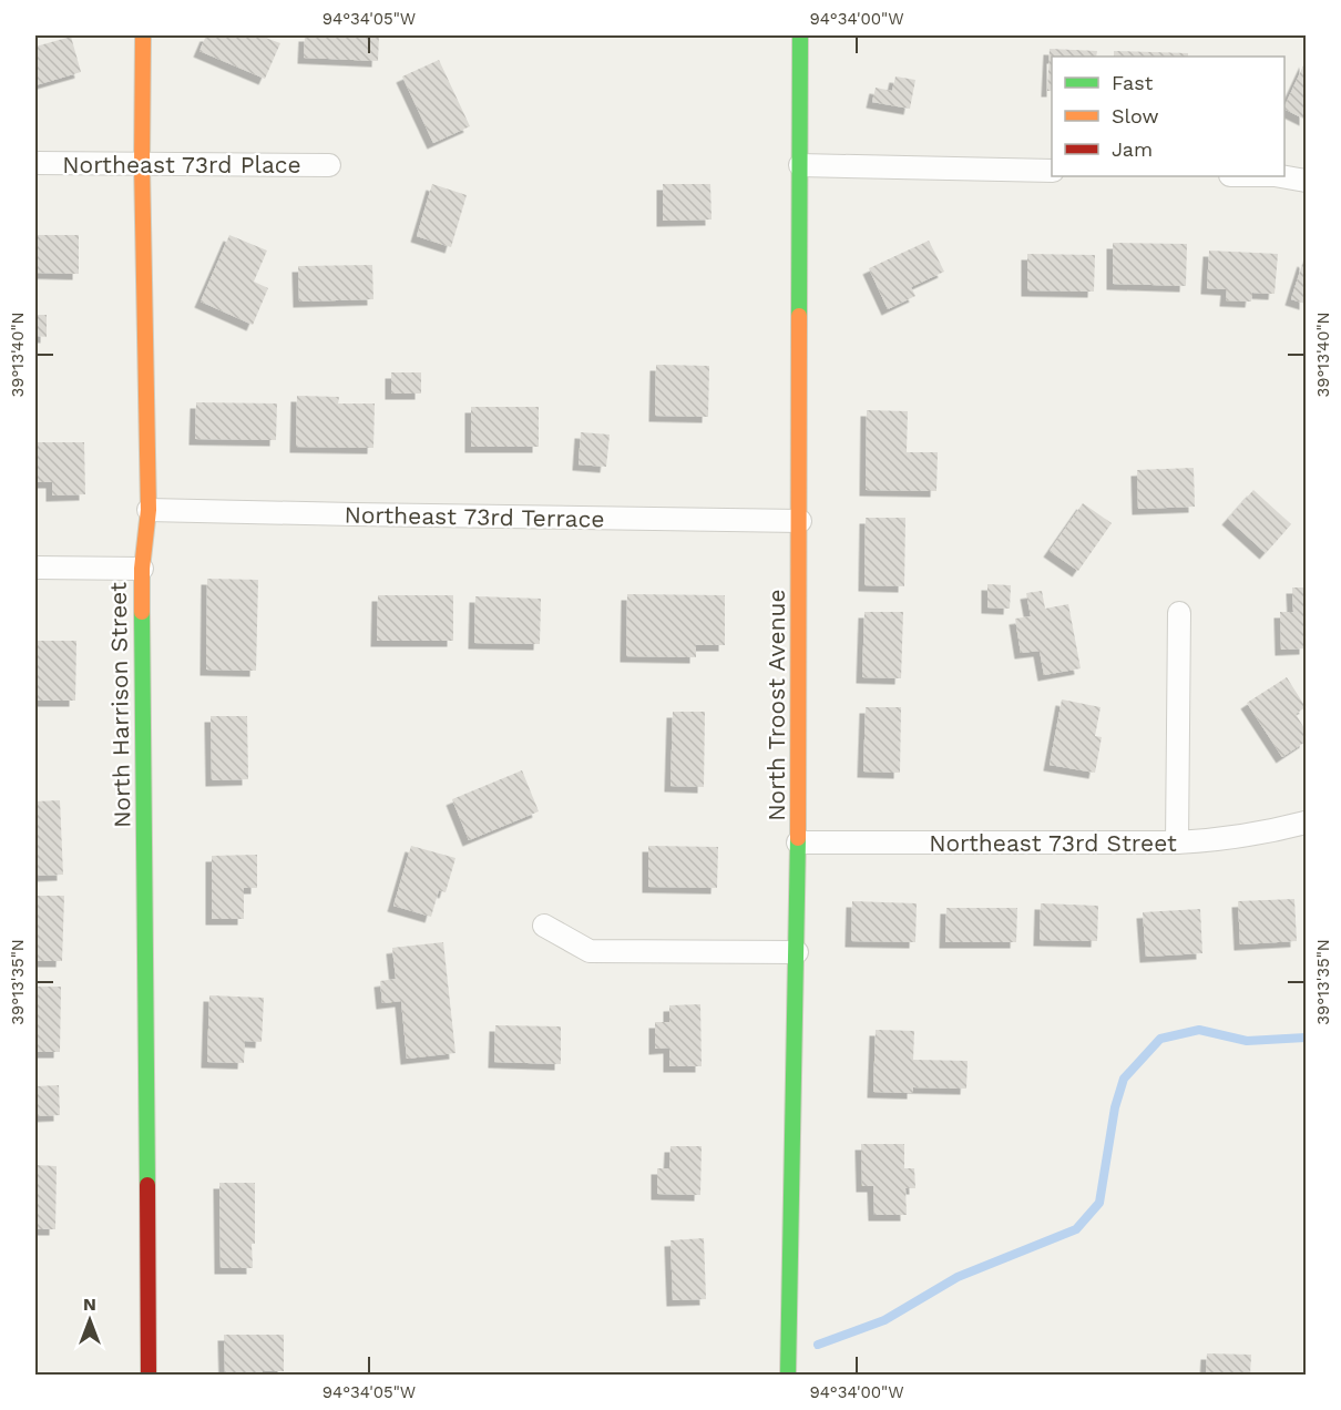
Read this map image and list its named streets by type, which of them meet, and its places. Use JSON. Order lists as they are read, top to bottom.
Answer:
{
  "streets": {
    "street": [
      "Northeast 73rd Place",
      "Northeast 73rd Terrace",
      "North Harrison Street",
      "North Troost Avenue",
      "Northeast 73rd Street"
    ]
  },
  "crossings": [
    ["Northeast 73rd Place", "North Harrison Street"],
    ["Northeast 73rd Terrace", "North Harrison Street"],
    ["Northeast 73rd Terrace", "North Troost Avenue"],
    ["North Troost Avenue", "Northeast 73rd Street"]
  ],
  "legend": ["Fast", "Slow", "Jam"],
  "north": "top",
  "coordinates": [
    "94°34'05\"W",
    "94°34'00\"W",
    "39°13'40\"N",
    "39°13'35\"N"
  ]
}
